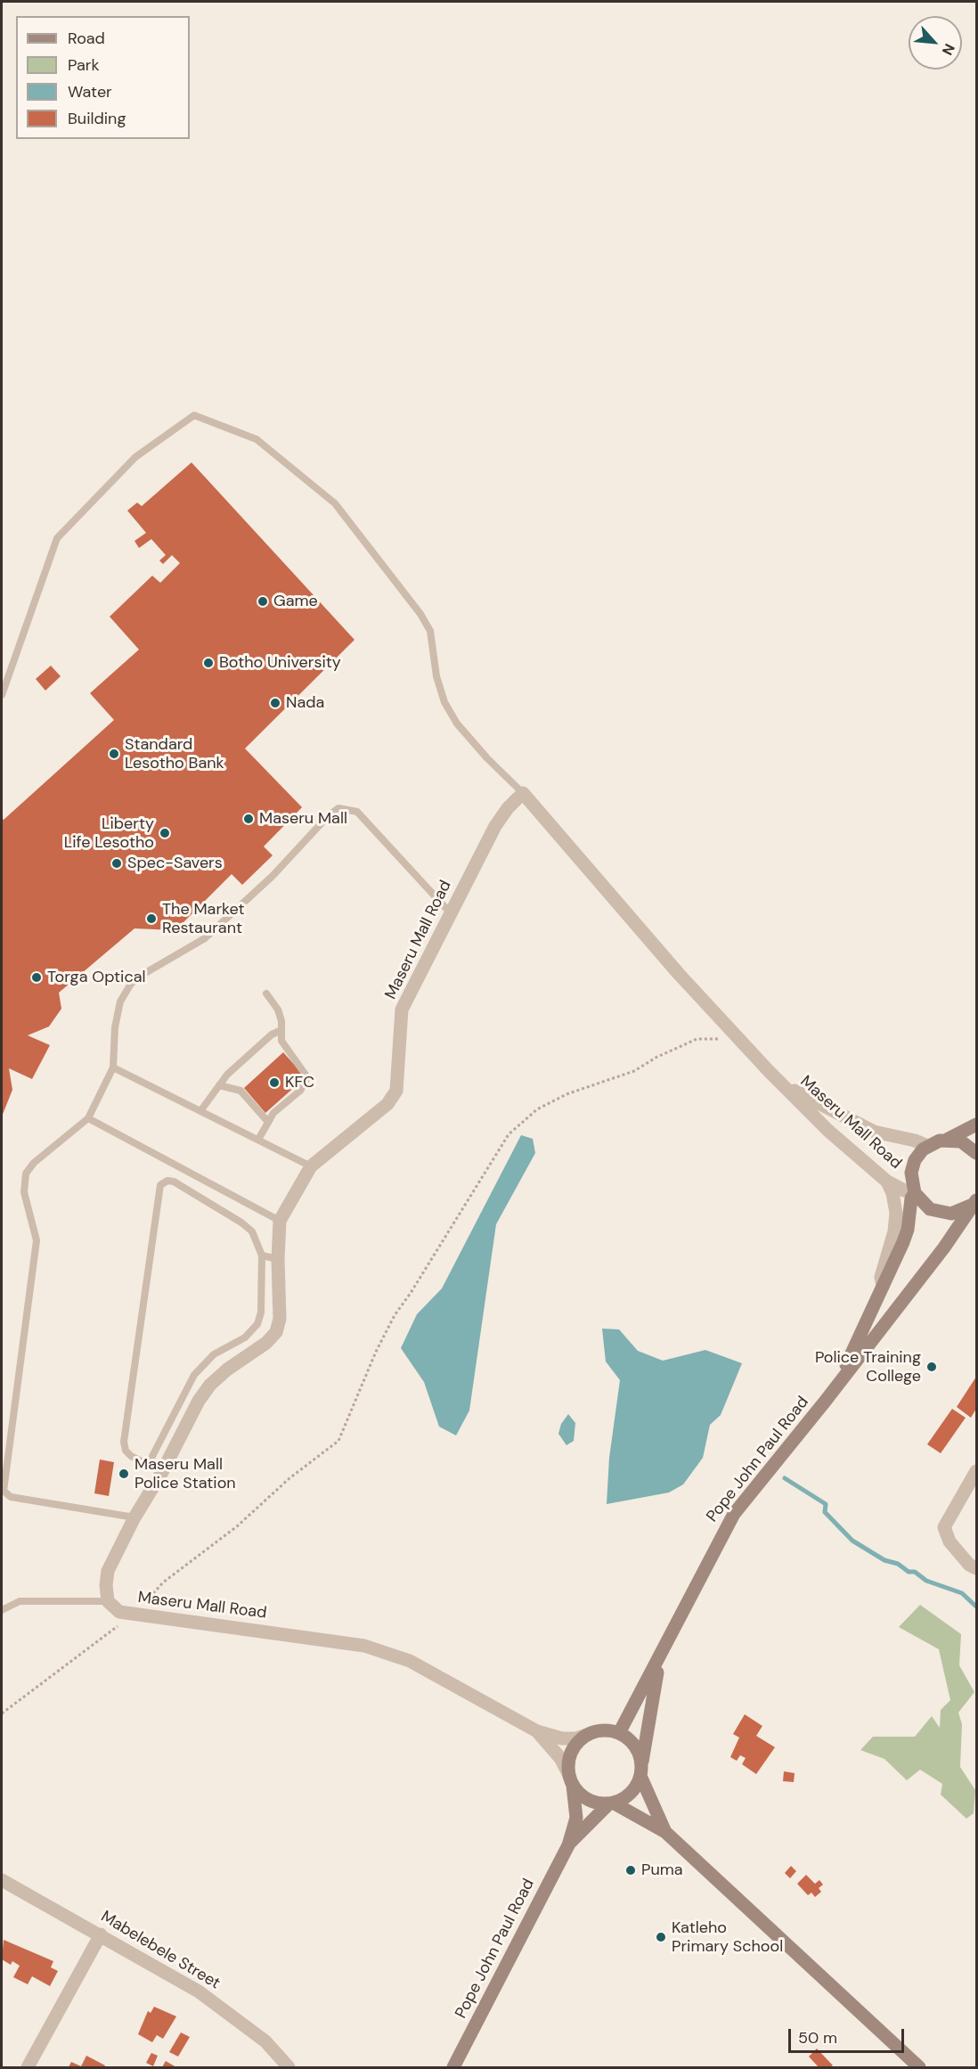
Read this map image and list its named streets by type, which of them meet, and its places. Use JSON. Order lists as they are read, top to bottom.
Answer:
{
  "streets": {
    "main road": ["Pope John Paul Road"],
    "street": ["Maseru Mall Road", "Mabelebele Street"]
  },
  "crossings": [
    ["Maseru Mall Road", "Pope John Paul Road"]
  ],
  "places": [
    "Game",
    "Botho University",
    "Nada",
    "Standard Lesotho Bank",
    "Maseru Mall",
    "Liberty Life Lesotho",
    "Spec-Savers",
    "The Market Restaurant",
    "Torga Optical",
    "KFC",
    "Police Training College",
    "Maseru Mall Police Station",
    "Puma",
    "Katleho Primary School"
  ],
  "legend": [
    "Road",
    "Park",
    "Water",
    "Building"
  ],
  "scale_bar": "50 m",
  "north": "bottom right"
}
